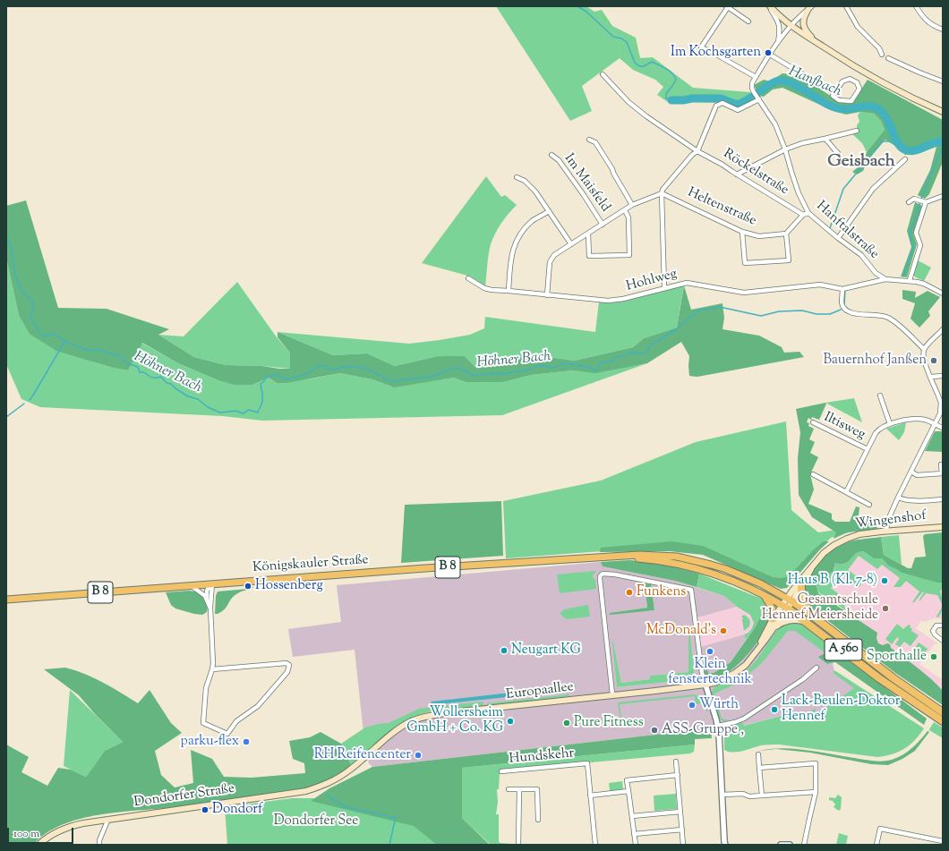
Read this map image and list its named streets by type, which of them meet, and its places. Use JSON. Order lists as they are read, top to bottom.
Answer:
{
  "streets": {
    "highway": ["A 560"],
    "main road": [
      "Wingenshof",
      "Königskauler Straße",
      "B 8",
      "Europaallee",
      "Dondorfer Straße"
    ],
    "street": [
      "Röckelstraße",
      "Im Maisfeld",
      "Heltenstraße",
      "Hanftalstraße",
      "Hohlweg",
      "Iltisweg",
      "Hundskehr"
    ]
  },
  "crossings": [
    ["Hanftalstraße", "Hohlweg"],
    ["Wingenshof", "Königskauler Straße"],
    ["Wingenshof", "A 560"],
    ["Wingenshof", "Europaallee"],
    ["Königskauler Straße", "B 8"],
    ["Königskauler Straße", "A 560"],
    ["Königskauler Straße", "Europaallee"],
    ["B 8", "A 560"],
    ["B 8", "Europaallee"],
    ["A 560", "Europaallee"],
    ["Europaallee", "Dondorfer Straße"]
  ],
  "districts": ["Geisbach"],
  "water": ["Hanfbach", "Höhner Bach"],
  "parks": ["Dondorfer See"],
  "places": [
    "Im Kochsgarten",
    "Bauernhof Janßen",
    "Haus B (Kl. 7-8)",
    "Hossenberg",
    "Funkens",
    "Gesamtschule Hennef Meiersheide",
    "McDonald's",
    "Neugart KG",
    "Klein fenstertechnik",
    "Sporthalle",
    "Würth",
    "Lack-Beulen-Doktor Hennef",
    "Wollersheim GmbH + Co. KG",
    "Pure Fitness",
    "ASS-Gruppe ,",
    "parku-flex",
    "RH Reifencenter",
    "Dondorf"
  ],
  "scale_bar": "100 m"
}
